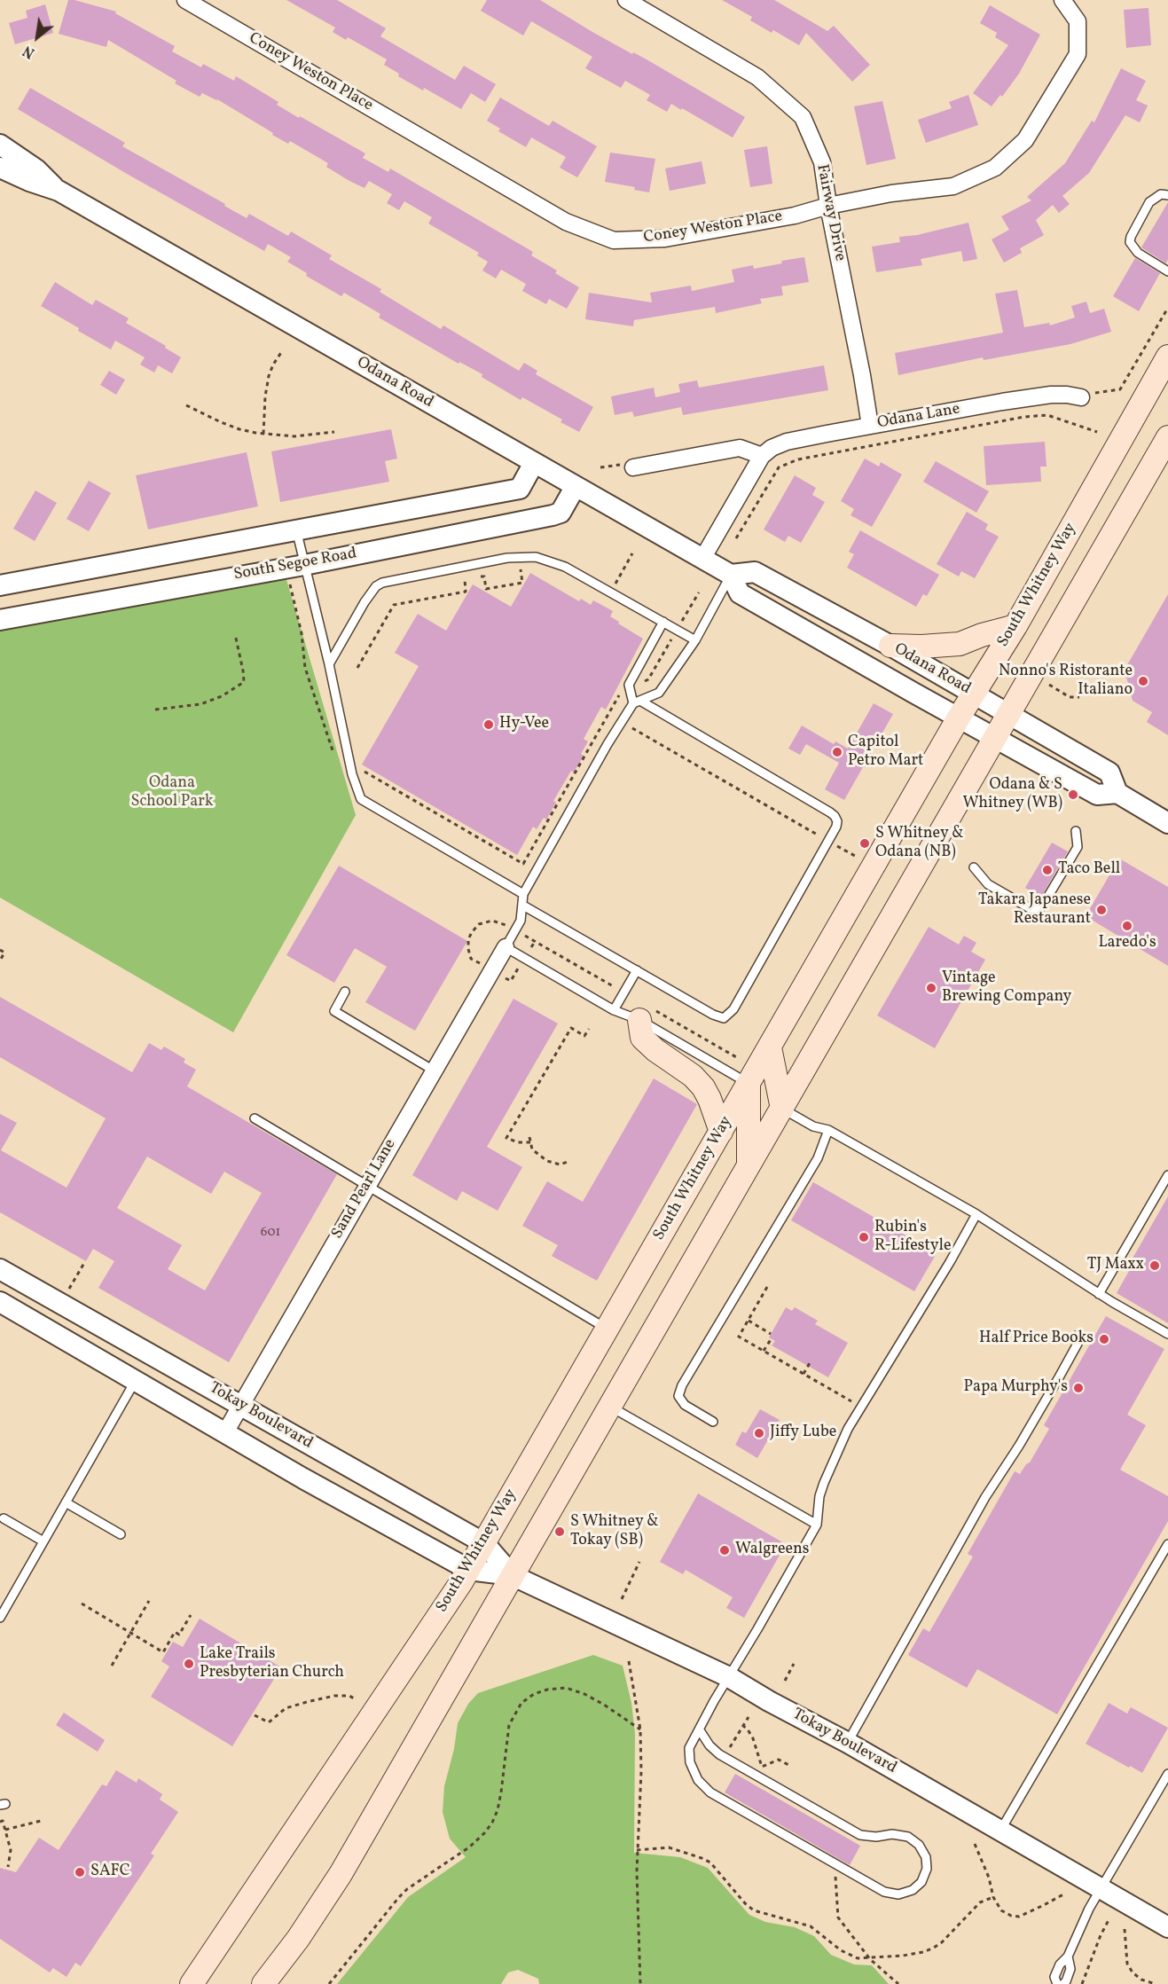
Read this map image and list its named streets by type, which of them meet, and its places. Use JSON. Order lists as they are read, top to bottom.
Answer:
{
  "streets": {
    "main road": ["South Whitney Way"],
    "street": [
      "Coney Weston Place",
      "Fairway Drive",
      "Odana Road",
      "Odana Lane",
      "South Segoe Road",
      "Sand Pearl Lane",
      "Tokay Boulevard"
    ]
  },
  "crossings": [
    ["Coney Weston Place", "Fairway Drive"],
    ["Fairway Drive", "Odana Lane"],
    ["Odana Road", "South Segoe Road"],
    ["Odana Road", "South Whitney Way"],
    ["South Whitney Way", "Tokay Boulevard"],
    ["Sand Pearl Lane", "Tokay Boulevard"]
  ],
  "parks": ["Odana School Park"],
  "places": [
    "Nonno's Ristorante Italiano",
    "Hy-Vee",
    "Capitol Petro Mart",
    "Odana & S Whitney (WB)",
    "S Whitney & Odana (NB)",
    "Taco Bell",
    "Takara Japanese Restaurant",
    "Laredo's",
    "Vintage Brewing Company",
    "Rubin's R-Lifestyle",
    "TJ Maxx",
    "Half Price Books",
    "Papa Murphy's",
    "Jiffy Lube",
    "S Whitney & Tokay (SB)",
    "Walgreens",
    "Lake Trails Presbyterian Church",
    "SAFC"
  ],
  "house_numbers": ["601"],
  "north": "bottom left"
}
